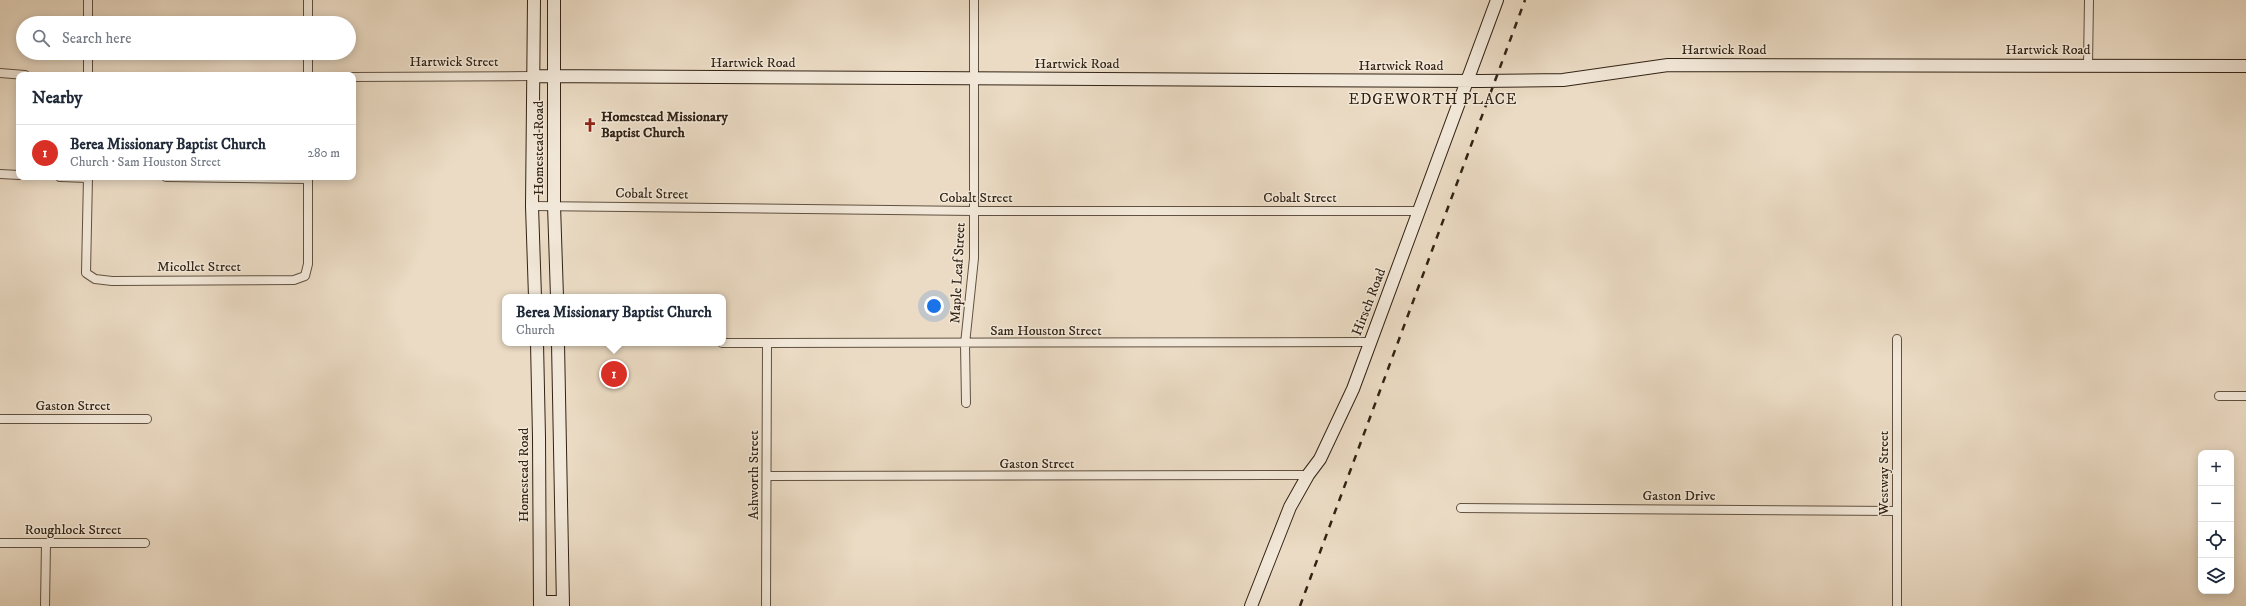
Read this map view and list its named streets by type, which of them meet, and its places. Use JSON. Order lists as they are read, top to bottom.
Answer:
{
  "streets": {
    "main road": [
      "Hartwick Road",
      "Hartwick Street",
      "Homestead Road",
      "Hirsch Road"
    ],
    "street": [
      "Cobalt Street",
      "Micollet Street",
      "Maple Leaf Street",
      "Sam Houston Street",
      "Gaston Street",
      "Westway Street",
      "Ashworth Street",
      "Gaston Drive",
      "Roughlock Street"
    ]
  },
  "crossings": [
    ["Hartwick Road", "Hartwick Street"],
    ["Hartwick Road", "Homestead Road"],
    ["Hartwick Road", "Maple Leaf Street"],
    ["Hartwick Road", "Hirsch Road"],
    ["Hartwick Street", "Homestead Road"],
    ["Homestead Road", "Cobalt Street"],
    ["Cobalt Street", "Maple Leaf Street"],
    ["Cobalt Street", "Hirsch Road"],
    ["Maple Leaf Street", "Sam Houston Street"],
    ["Hirsch Road", "Sam Houston Street"],
    ["Hirsch Road", "Gaston Street"],
    ["Sam Houston Street", "Ashworth Street"],
    ["Gaston Street", "Ashworth Street"],
    ["Westway Street", "Gaston Drive"]
  ],
  "districts": ["EDGEWORTH PLACE"],
  "places": {
    "church": ["Homestead Missionary Baptist Church"]
  },
  "page": {
    "search": "Search here",
    "heading": "Nearby",
    "list": [
      {
        "mark": "1",
        "name": "Berea Missionary Baptist Church",
        "note": "Church · Sam Houston Street",
        "value": "280 m"
      }
    ],
    "popup": ["Berea Missionary Baptist Church", "Church"],
    "pins": "1",
    "map_buttons": ["+", "−"]
  }
}
